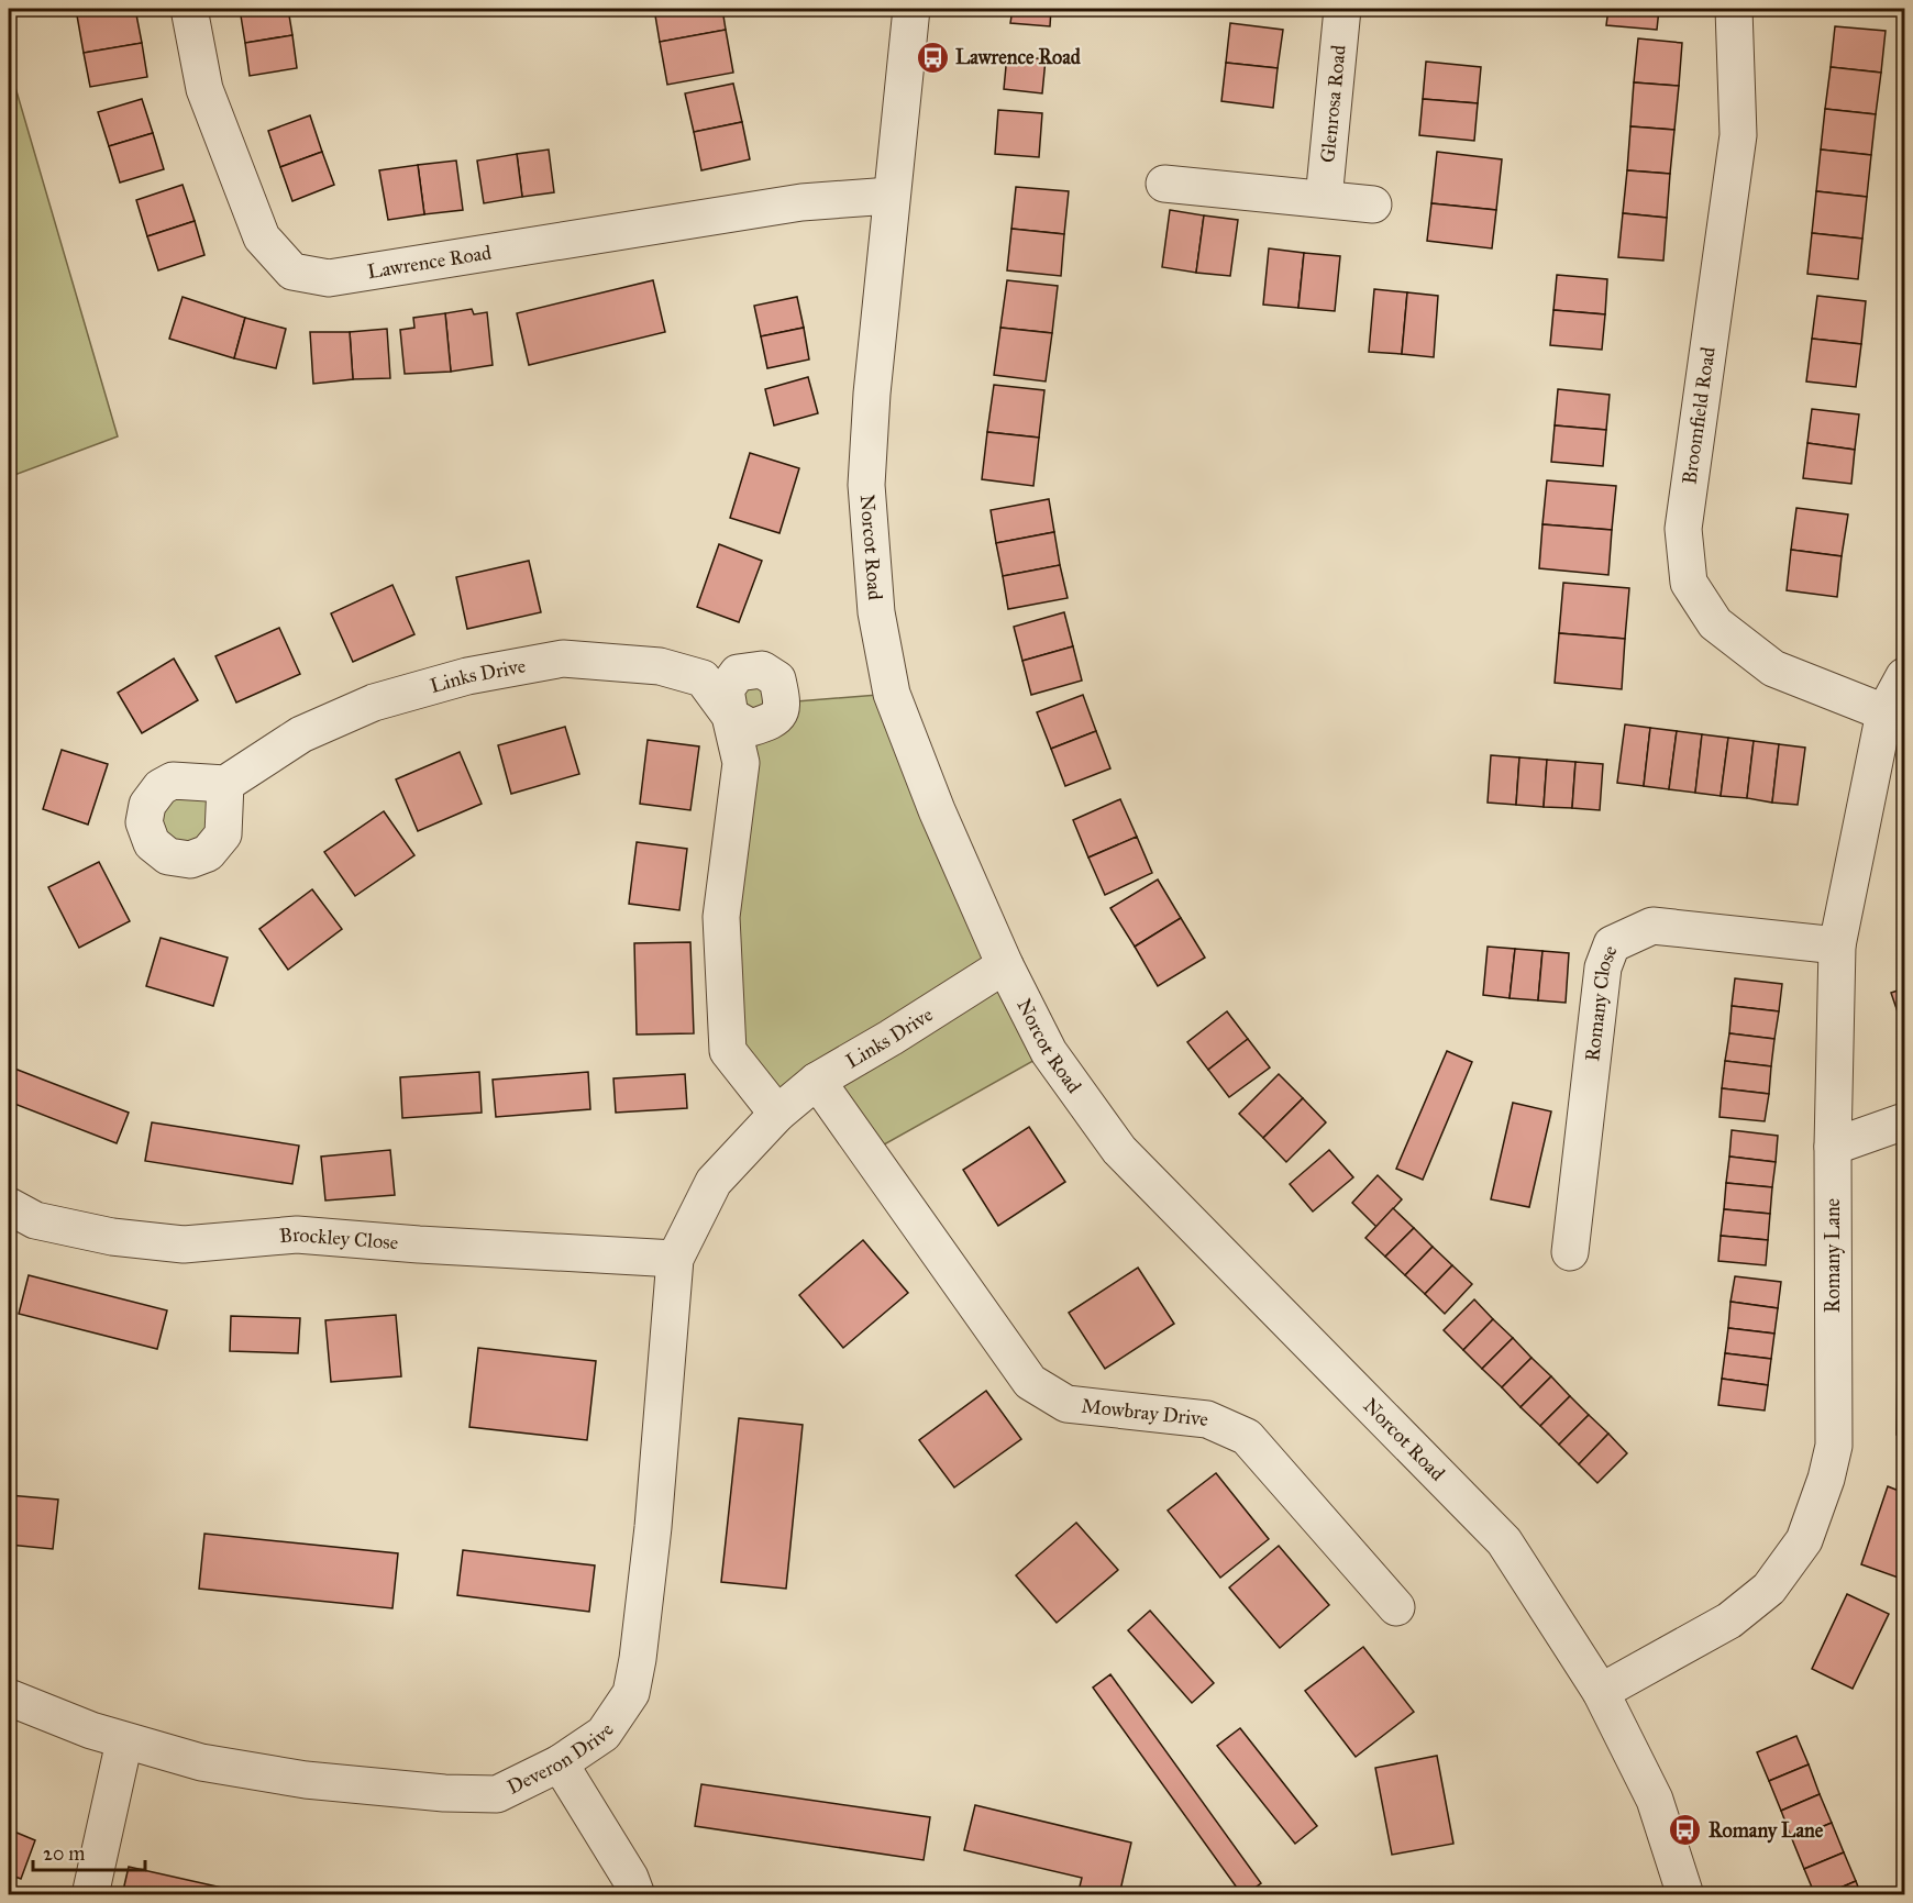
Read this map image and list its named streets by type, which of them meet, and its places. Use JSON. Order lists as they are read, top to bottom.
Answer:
{
  "streets": {
    "street": [
      "Glenrosa Road",
      "Lawrence Road",
      "Broomfield Road",
      "Norcot Road",
      "Links Drive",
      "Romany Close",
      "Brockley Close",
      "Romany Lane",
      "Mowbray Drive",
      "Deveron Drive"
    ]
  },
  "crossings": [
    ["Lawrence Road", "Norcot Road"],
    ["Broomfield Road", "Romany Lane"],
    ["Norcot Road", "Links Drive"],
    ["Norcot Road", "Romany Lane"],
    ["Links Drive", "Brockley Close"],
    ["Links Drive", "Mowbray Drive"],
    ["Links Drive", "Deveron Drive"],
    ["Romany Close", "Romany Lane"],
    ["Brockley Close", "Deveron Drive"]
  ],
  "places": {
    "bus stop": ["Lawrence Road", "Romany Lane"]
  },
  "scale_bar": "20 m"
}
